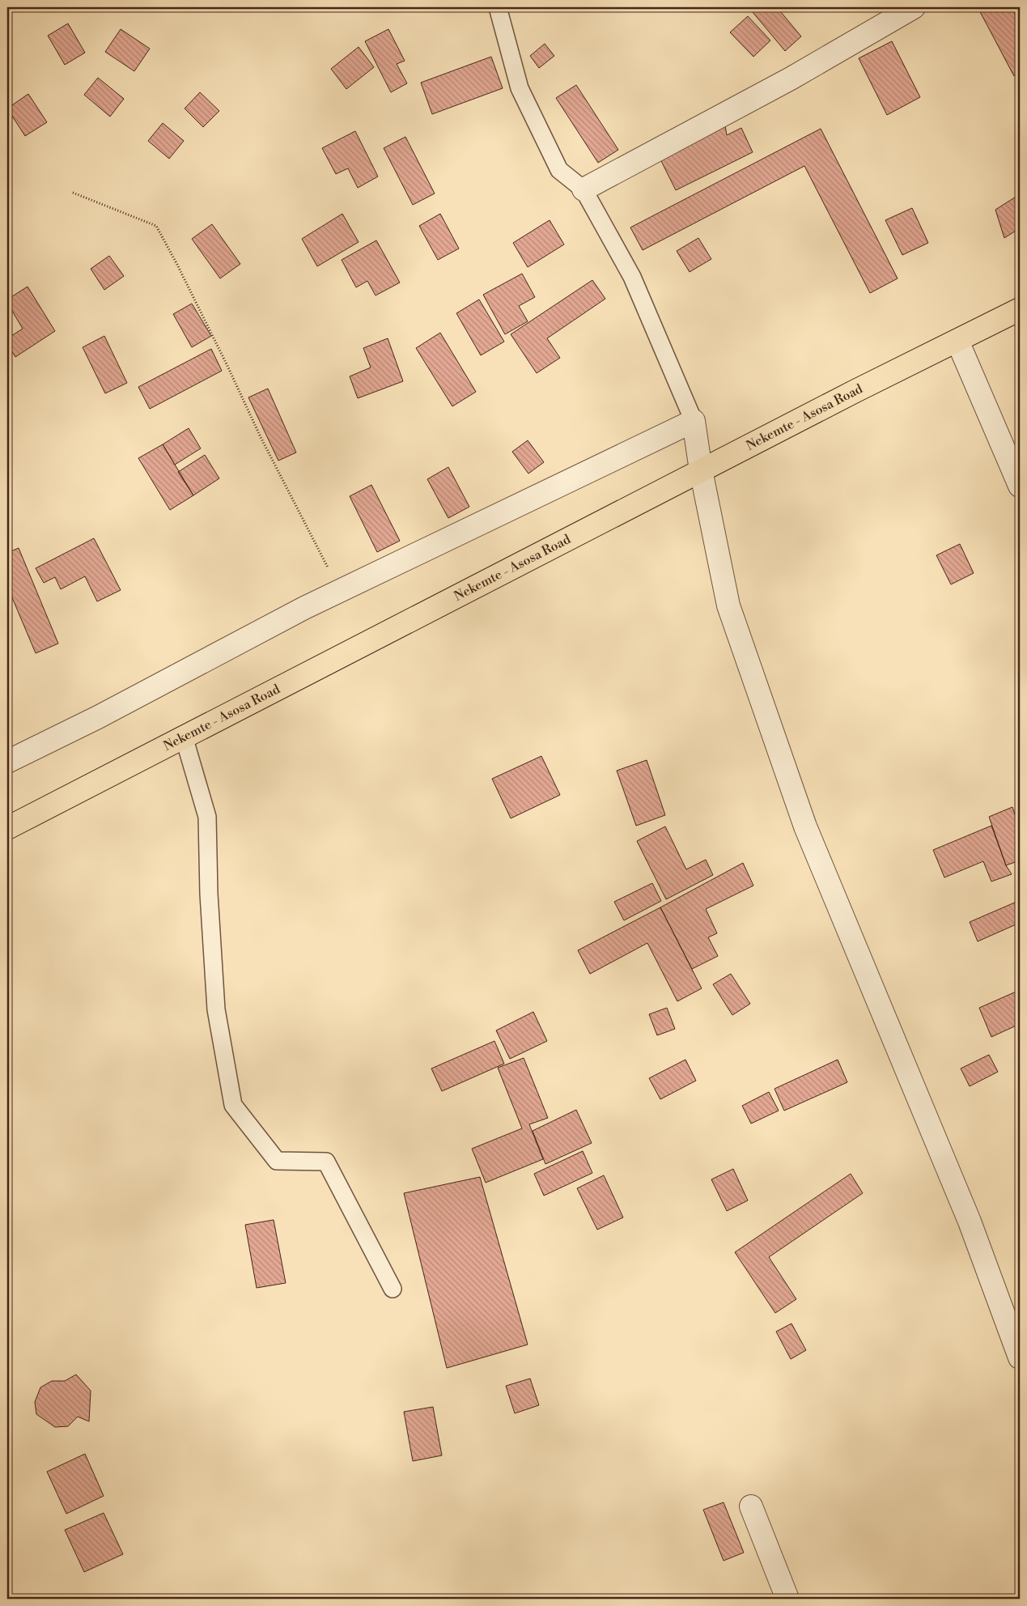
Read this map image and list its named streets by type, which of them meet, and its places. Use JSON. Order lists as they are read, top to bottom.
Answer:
{
  "streets": {
    "highway": ["Nekemte - Asosa Road"]
  }
}
